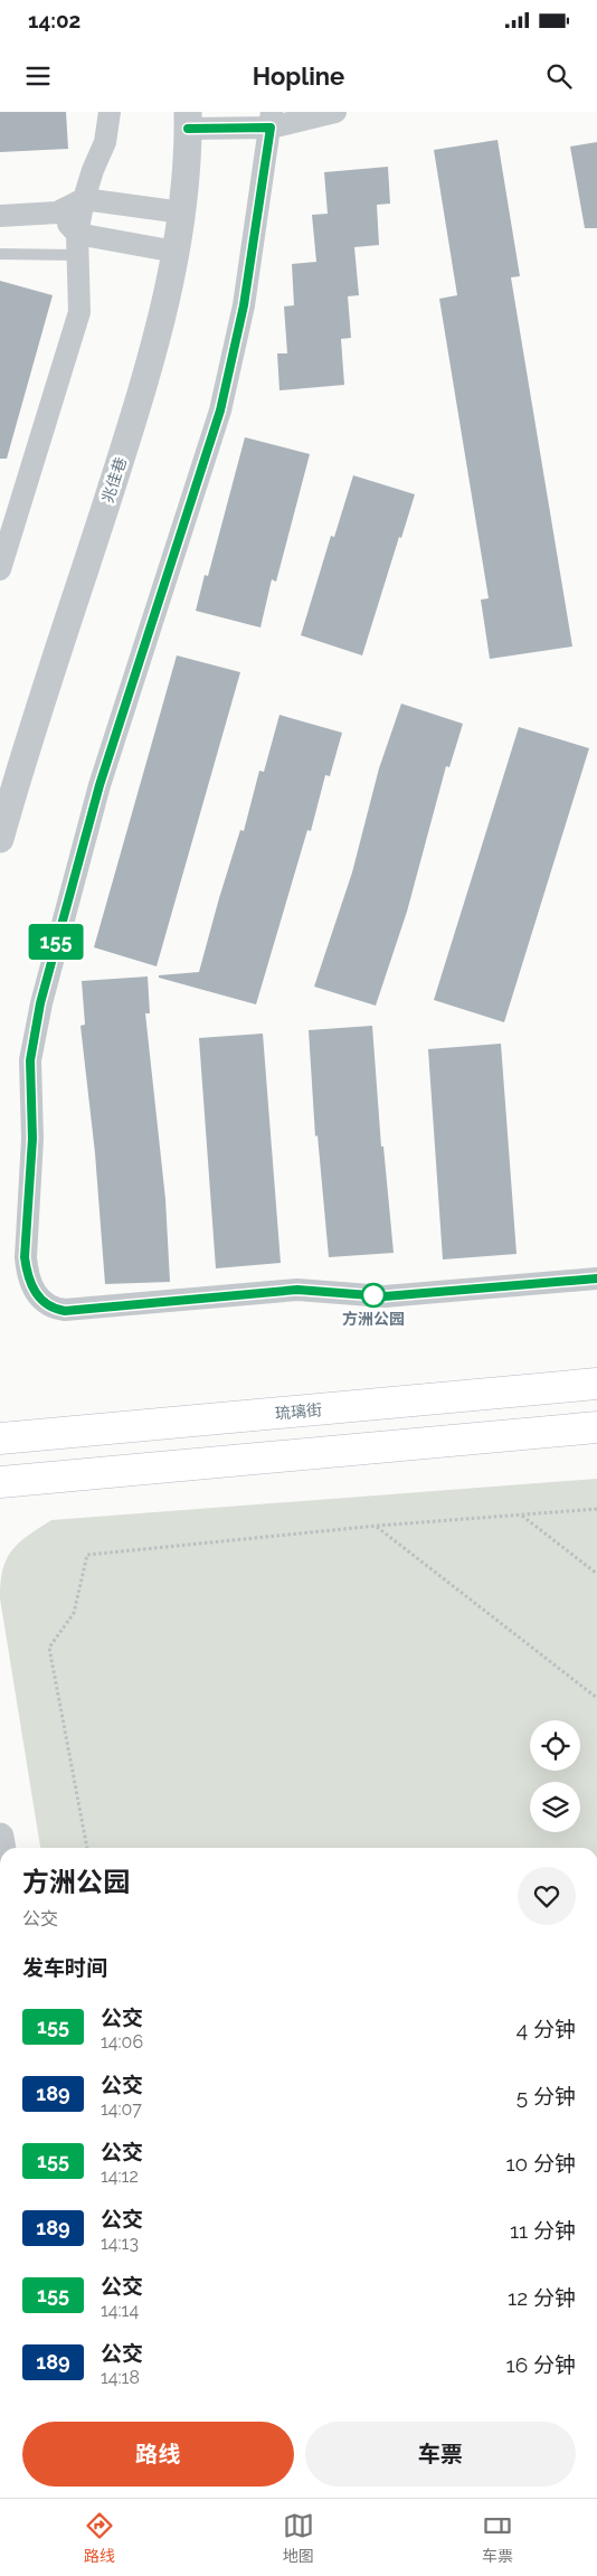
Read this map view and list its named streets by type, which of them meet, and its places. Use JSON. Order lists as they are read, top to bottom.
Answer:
{
  "streets": {
    "main road": ["琉璃街"],
    "street": ["兆佳巷"]
  },
  "places": ["方洲公园"],
  "lines": ["bus line 155"],
  "page": {
    "status": "14:02",
    "header": "Hopline",
    "on_map": "155",
    "heading": [
      ["方洲公园", "公交"],
      "发车时间"
    ],
    "list": [
      {
        "mark": "155",
        "name": "公交",
        "note": "14:06",
        "value": "4 分钟"
      },
      {
        "mark": "189",
        "name": "公交",
        "note": "14:07",
        "value": "5 分钟"
      },
      {
        "mark": "155",
        "name": "公交",
        "note": "14:12",
        "value": "10 分钟"
      },
      {
        "mark": "189",
        "name": "公交",
        "note": "14:13",
        "value": "11 分钟"
      },
      {
        "mark": "155",
        "name": "公交",
        "note": "14:14",
        "value": "12 分钟"
      },
      {
        "mark": "189",
        "name": "公交",
        "note": "14:18",
        "value": "16 分钟"
      }
    ],
    "buttons": ["路线", "车票"],
    "tabs": ["路线", "地图", "车票"]
  }
}
